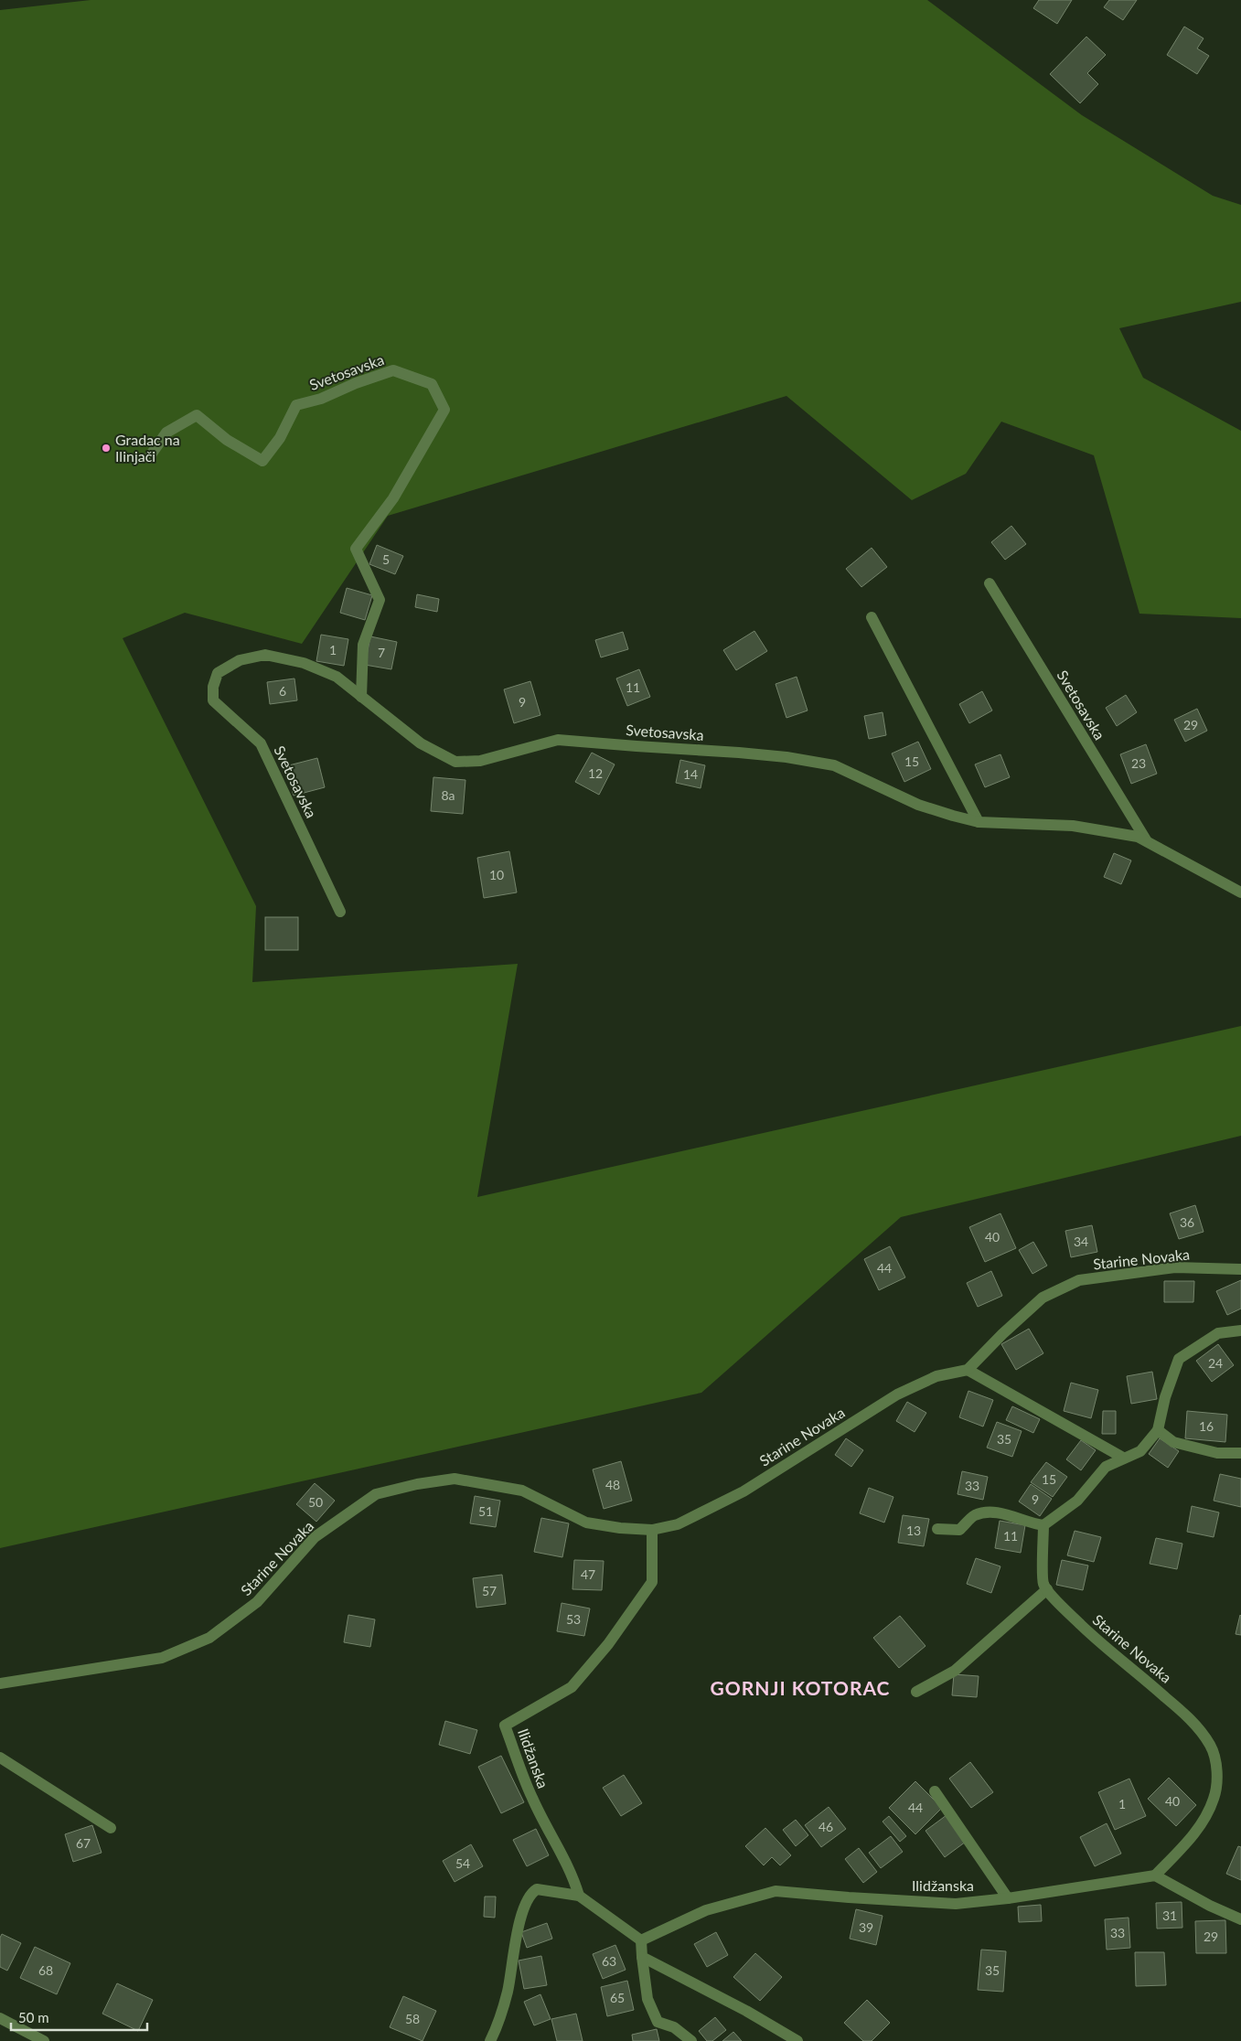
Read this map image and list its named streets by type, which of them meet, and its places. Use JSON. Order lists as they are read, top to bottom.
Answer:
{
  "streets": {
    "street": ["Svetosavska", "Starine Novaka", "Ilidžanska"]
  },
  "crossings": [
    ["Starine Novaka", "Ilidžanska"]
  ],
  "districts": ["GORNJI KOTORAC"],
  "places": ["Gradac na Ilinjači"],
  "house_numbers": [
    "5",
    "1",
    "7",
    "11",
    "6",
    "9",
    "29",
    "15",
    "23",
    "12",
    "14",
    "8a",
    "10",
    "36",
    "40",
    "34",
    "44",
    "24",
    "16",
    "35",
    "15",
    "48",
    "33",
    "9",
    "50",
    "51",
    "13",
    "11",
    "47",
    "57",
    "53",
    "40",
    "1",
    "44",
    "46",
    "67",
    "54",
    "31",
    "39",
    "33",
    "29",
    "63",
    "68",
    "35",
    "65",
    "58"
  ],
  "scale_bar": "50 m"
}
